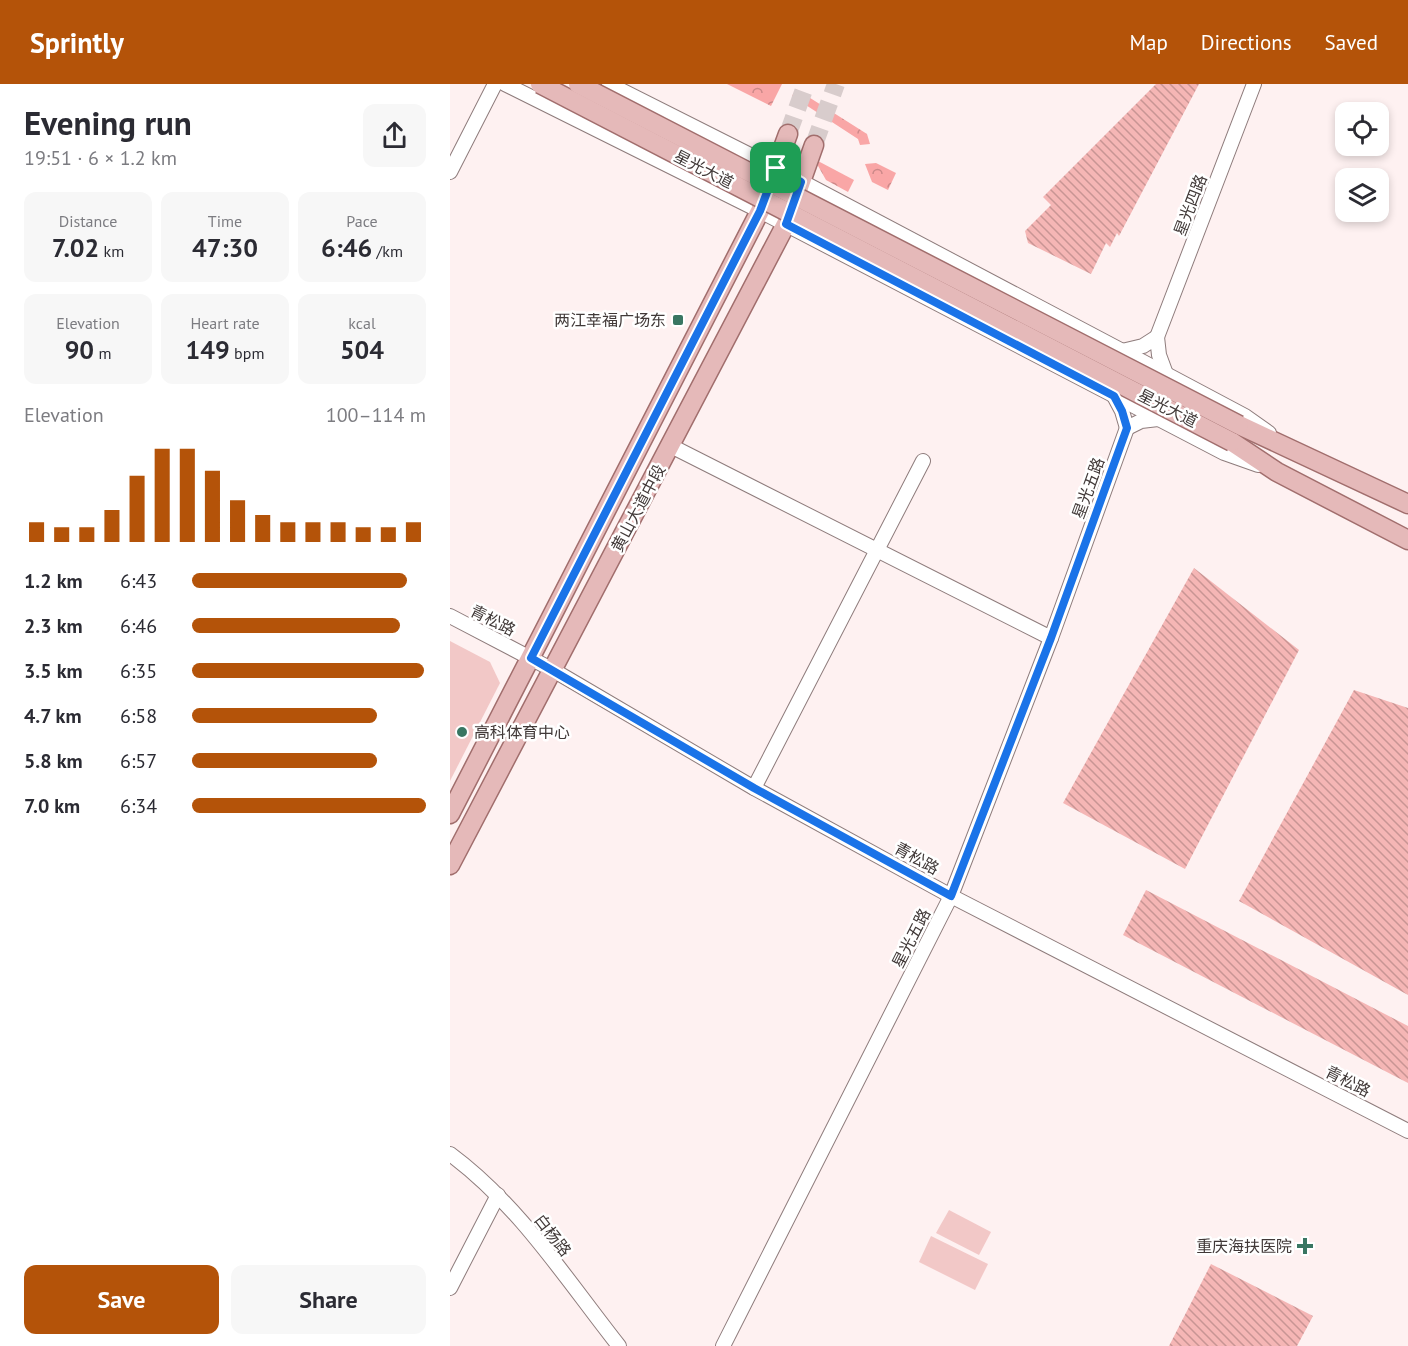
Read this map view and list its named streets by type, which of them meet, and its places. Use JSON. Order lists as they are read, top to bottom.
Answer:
{
  "streets": {
    "main road": ["星光大道", "黄山大道中段"],
    "street": [
      "星光四路",
      "星光五路",
      "青松路",
      "白杨路"
    ]
  },
  "crossings": [
    ["星光五路", "青松路"],
    ["黄山大道中段", "青松路"]
  ],
  "places": {
    "transit": ["两江幸福广场东"],
    "other": ["高科体育中心"],
    "health": ["重庆海扶医院"]
  },
  "page": {
    "header": "Sprintly",
    "nav": ["Map", "Directions", "Saved"],
    "heading": ["Evening run", "19:51 · 6 × 1.2 km"],
    "stats": [
      ["Distance", "7.02 km"],
      ["Time", "47:30"],
      ["Pace", "6:46 /km"],
      ["Elevation", "90 m"],
      ["Heart rate", "149 bpm"],
      ["kcal", "504"]
    ],
    "chart": ["Elevation", "100–114 m"],
    "list": [
      {
        "name": "1.2 km",
        "note": "6:43"
      },
      {
        "name": "2.3 km",
        "note": "6:46"
      },
      {
        "name": "3.5 km",
        "note": "6:35"
      },
      {
        "name": "4.7 km",
        "note": "6:58"
      },
      {
        "name": "5.8 km",
        "note": "6:57"
      },
      {
        "name": "7.0 km",
        "note": "6:34"
      }
    ],
    "buttons": ["Save", "Share"]
  }
}
